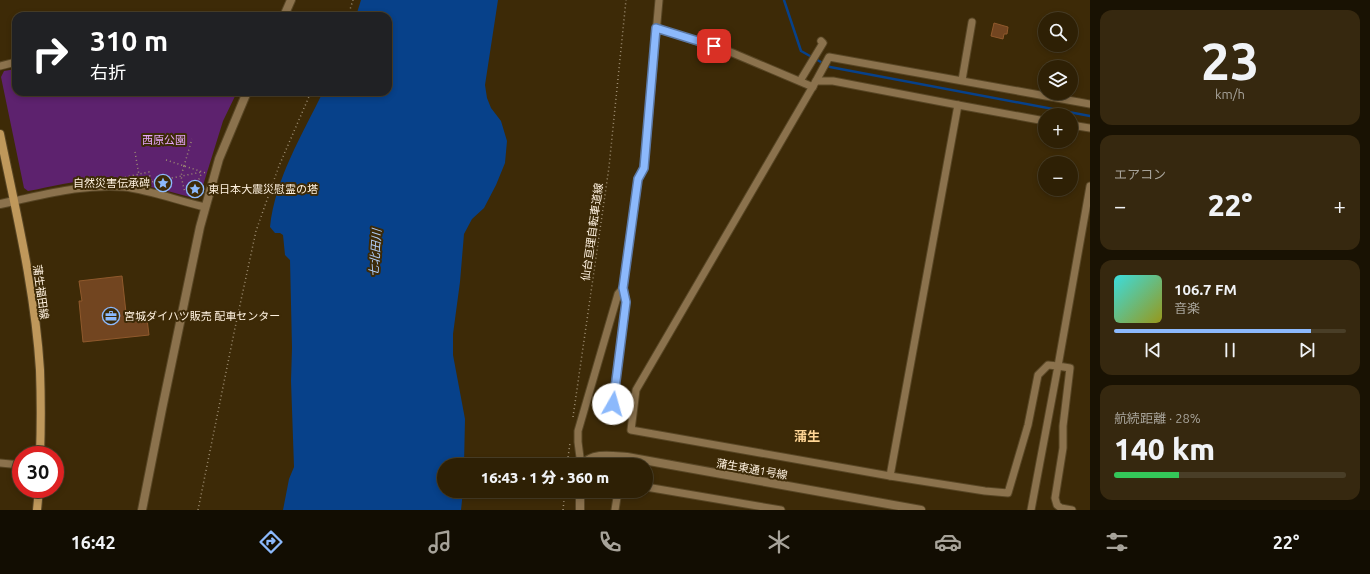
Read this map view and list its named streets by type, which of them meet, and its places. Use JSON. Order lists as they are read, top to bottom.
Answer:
{
  "streets": {
    "main road": ["蒲生福田線"],
    "street": ["蒲生東通1号線"],
    "path": ["仙台亘理自転車道線"]
  },
  "districts": ["蒲生"],
  "water": ["七北田川"],
  "parks": ["西原公園"],
  "places": {
    "place": ["自然災害伝承碑", "東日本大震災慰霊の塔"],
    "office": ["宮城ダイハツ販売 配車センター"]
  },
  "page": {
    "tile": [
      ["23", "km/h"],
      "エアコン",
      ["航続距離 · 28%", "140 km"]
    ],
    "map_buttons": ["+", "−"],
    "turn": ["310 m", "右折"],
    "heat": ["−", "22°", "+"],
    "song": ["106.7 FM", "音楽"],
    "limit": "30",
    "trip": "16:43 · 1 分 · 360 m",
    "tabs": ["16:42", "22°"]
  }
}
